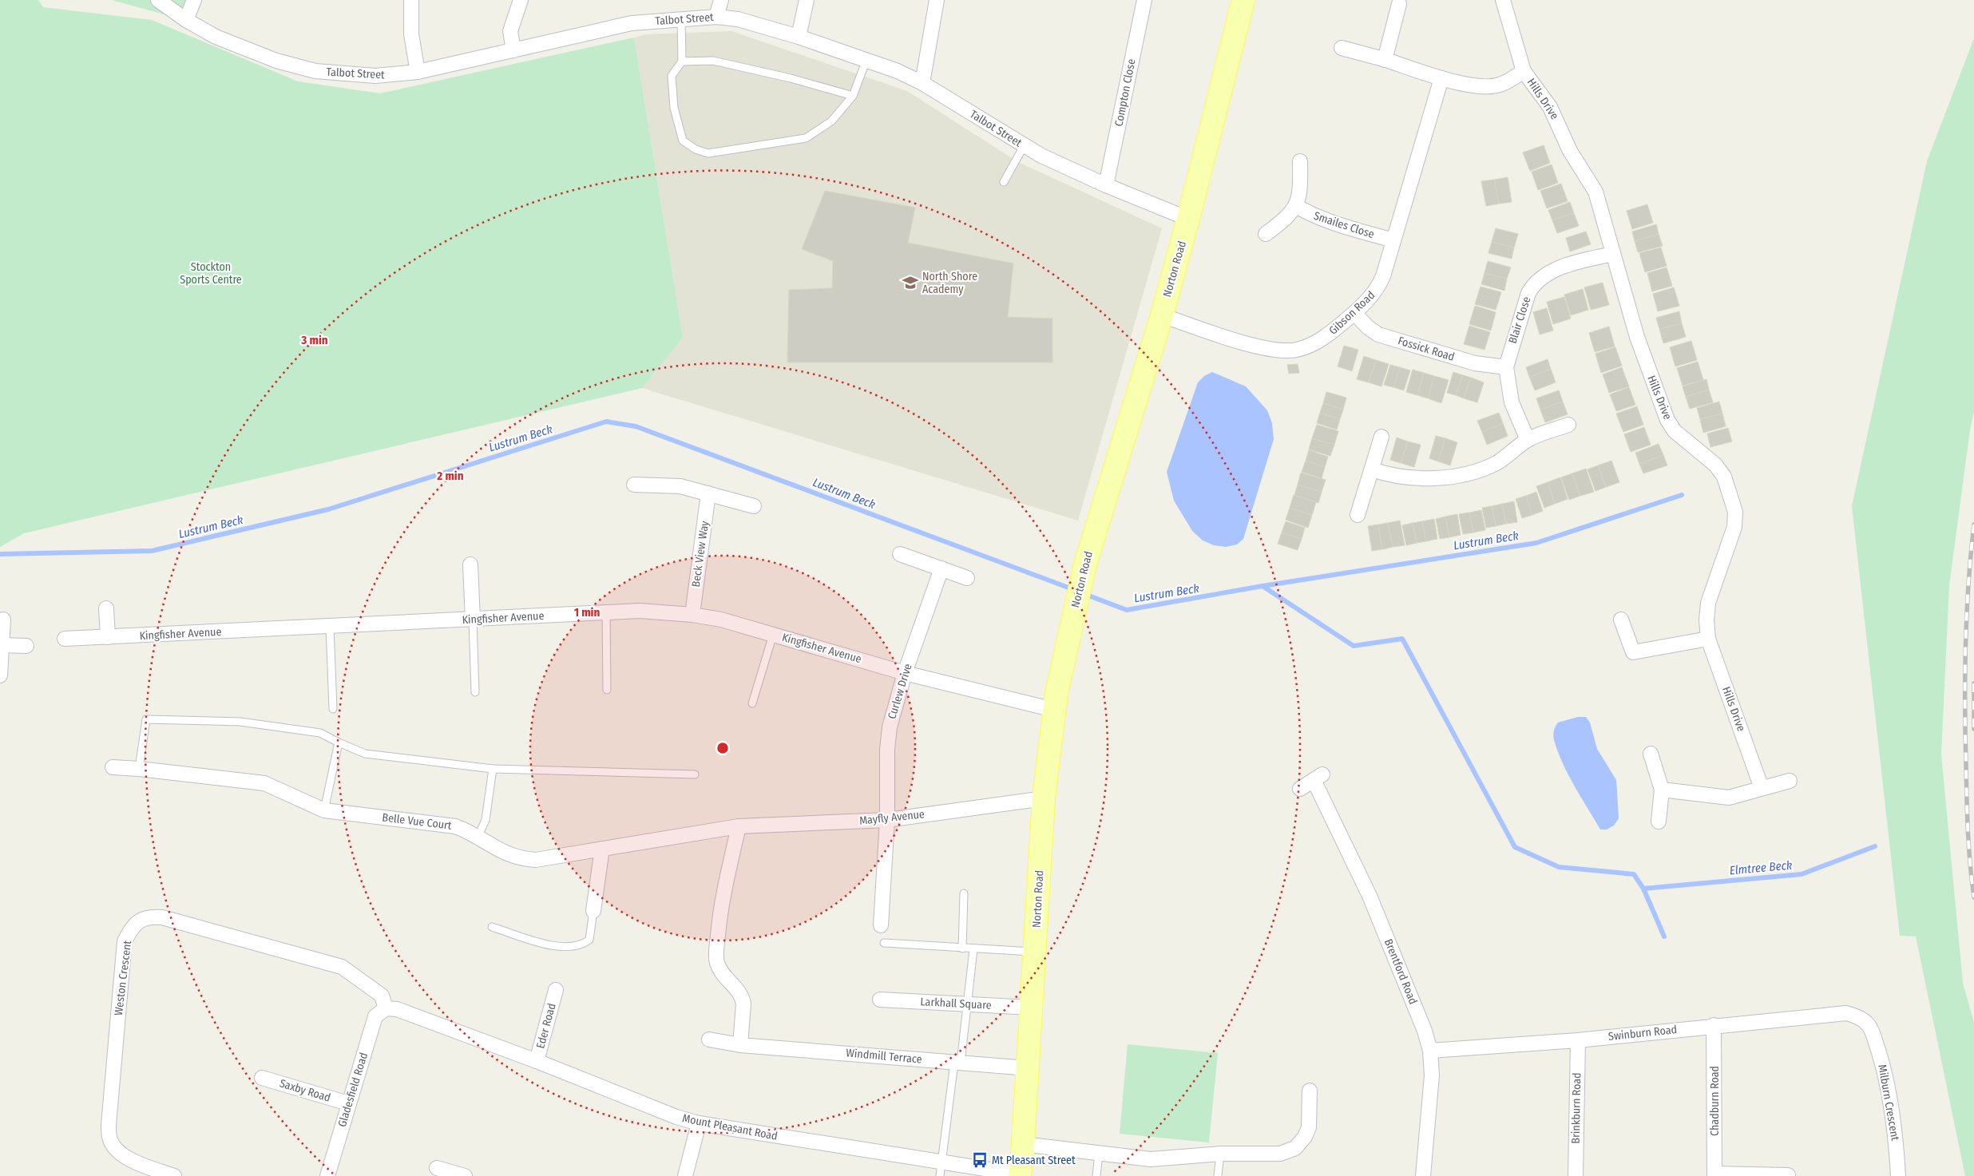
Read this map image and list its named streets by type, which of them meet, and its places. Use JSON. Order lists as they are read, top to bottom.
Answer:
{
  "streets": {
    "main road": ["Norton Road"],
    "street": [
      "Talbot Street",
      "Compton Close",
      "Hills Drive",
      "Smailes Close",
      "Gibson Road",
      "Blair Close",
      "Fossick Road",
      "Beck View Way",
      "Kingfisher Avenue",
      "Curlew Drive",
      "Mayfly Avenue",
      "Belle Vue Court",
      "Brentford Road",
      "Weston Crescent",
      "Larkhall Square",
      "Eder Road",
      "Swinburn Road",
      "Windmill Terrace",
      "Gladesfield Road",
      "Saxby Road",
      "Chadburn Road",
      "Milburn Crescent",
      "Brinkburn Road",
      "Mount Pleasant Road"
    ]
  },
  "crossings": [
    ["Talbot Street", "Compton Close"],
    ["Talbot Street", "Norton Road"],
    ["Hills Drive", "Blair Close"],
    ["Smailes Close", "Gibson Road"],
    ["Norton Road", "Gibson Road"],
    ["Norton Road", "Kingfisher Avenue"],
    ["Norton Road", "Mayfly Avenue"],
    ["Norton Road", "Larkhall Square"],
    ["Norton Road", "Windmill Terrace"],
    ["Norton Road", "Mount Pleasant Road"],
    ["Gibson Road", "Fossick Road"],
    ["Blair Close", "Fossick Road"],
    ["Beck View Way", "Kingfisher Avenue"],
    ["Kingfisher Avenue", "Curlew Drive"],
    ["Curlew Drive", "Mayfly Avenue"],
    ["Mayfly Avenue", "Belle Vue Court"],
    ["Brentford Road", "Swinburn Road"],
    ["Weston Crescent", "Gladesfield Road"],
    ["Weston Crescent", "Mount Pleasant Road"],
    ["Eder Road", "Mount Pleasant Road"],
    ["Swinburn Road", "Chadburn Road"],
    ["Swinburn Road", "Milburn Crescent"],
    ["Swinburn Road", "Brinkburn Road"],
    ["Gladesfield Road", "Saxby Road"],
    ["Gladesfield Road", "Mount Pleasant Road"]
  ],
  "water": ["Lustrum Beck", "Elmtree Beck"],
  "parks": ["Stockton Sports Centre"],
  "places": {
    "school or university": ["North Shore Academy"],
    "bus stop": ["Mt Pleasant Street"]
  },
  "rings": ["3 min", "2 min", "1 min"]
}
